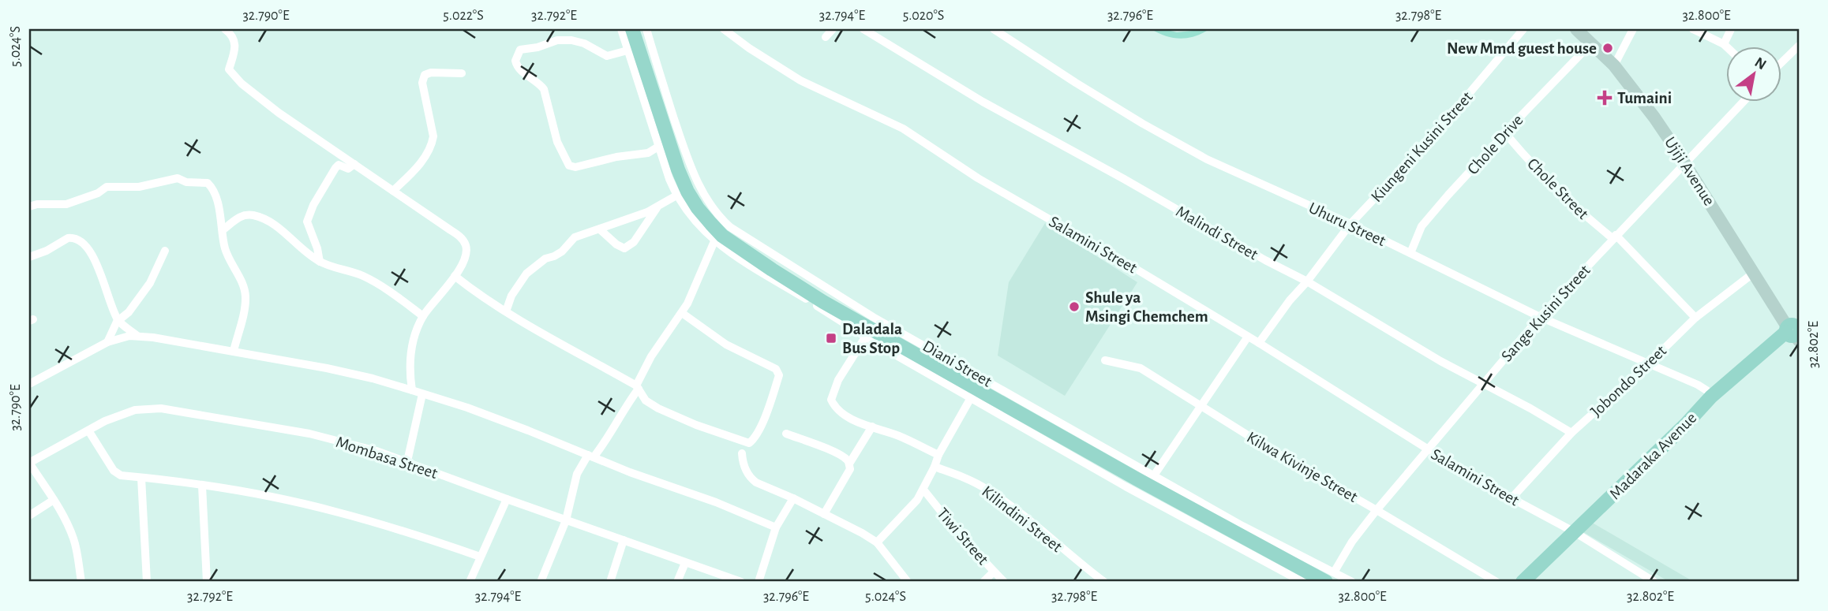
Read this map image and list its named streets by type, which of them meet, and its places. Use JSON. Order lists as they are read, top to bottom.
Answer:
{
  "streets": {
    "main road": ["Ujiji Avenue", "Madaraka Avenue"],
    "street": [
      "Chole Drive",
      "Kiungeni Kusini Street",
      "Chole Street",
      "Uhuru Street",
      "Malindi Street",
      "Salamini Street",
      "Sange Kusini Street",
      "Diani Street",
      "Jobondo Street",
      "Mombasa Street",
      "Kilwa Kivinje Street",
      "Kilindini Street",
      "Tiwi Street"
    ]
  },
  "crossings": [
    ["Chole Drive", "Ujiji Avenue"],
    ["Chole Drive", "Chole Street"],
    ["Chole Drive", "Uhuru Street"],
    ["Kiungeni Kusini Street", "Uhuru Street"],
    ["Kiungeni Kusini Street", "Malindi Street"],
    ["Kiungeni Kusini Street", "Salamini Street"],
    ["Ujiji Avenue", "Sange Kusini Street"],
    ["Ujiji Avenue", "Jobondo Street"],
    ["Ujiji Avenue", "Madaraka Avenue"],
    ["Chole Street", "Sange Kusini Street"],
    ["Chole Street", "Jobondo Street"],
    ["Uhuru Street", "Sange Kusini Street"],
    ["Uhuru Street", "Jobondo Street"],
    ["Uhuru Street", "Madaraka Avenue"],
    ["Malindi Street", "Sange Kusini Street"],
    ["Malindi Street", "Jobondo Street"],
    ["Salamini Street", "Sange Kusini Street"],
    ["Salamini Street", "Jobondo Street"],
    ["Salamini Street", "Madaraka Avenue"],
    ["Sange Kusini Street", "Diani Street"],
    ["Sange Kusini Street", "Kilwa Kivinje Street"]
  ],
  "places": {
    "other": ["New Mmd guest house", "Shule ya Msingi Chemchem"],
    "health": ["Tumaini"],
    "transit": ["Daladala Bus Stop"]
  },
  "north": "top right",
  "coordinates": [
    "32.790°E",
    "5.022°S",
    "32.792°E",
    "32.794°E",
    "5.020°S",
    "32.796°E",
    "32.798°E",
    "32.800°E",
    "5.024°S",
    "32.802°E"
  ]
}
